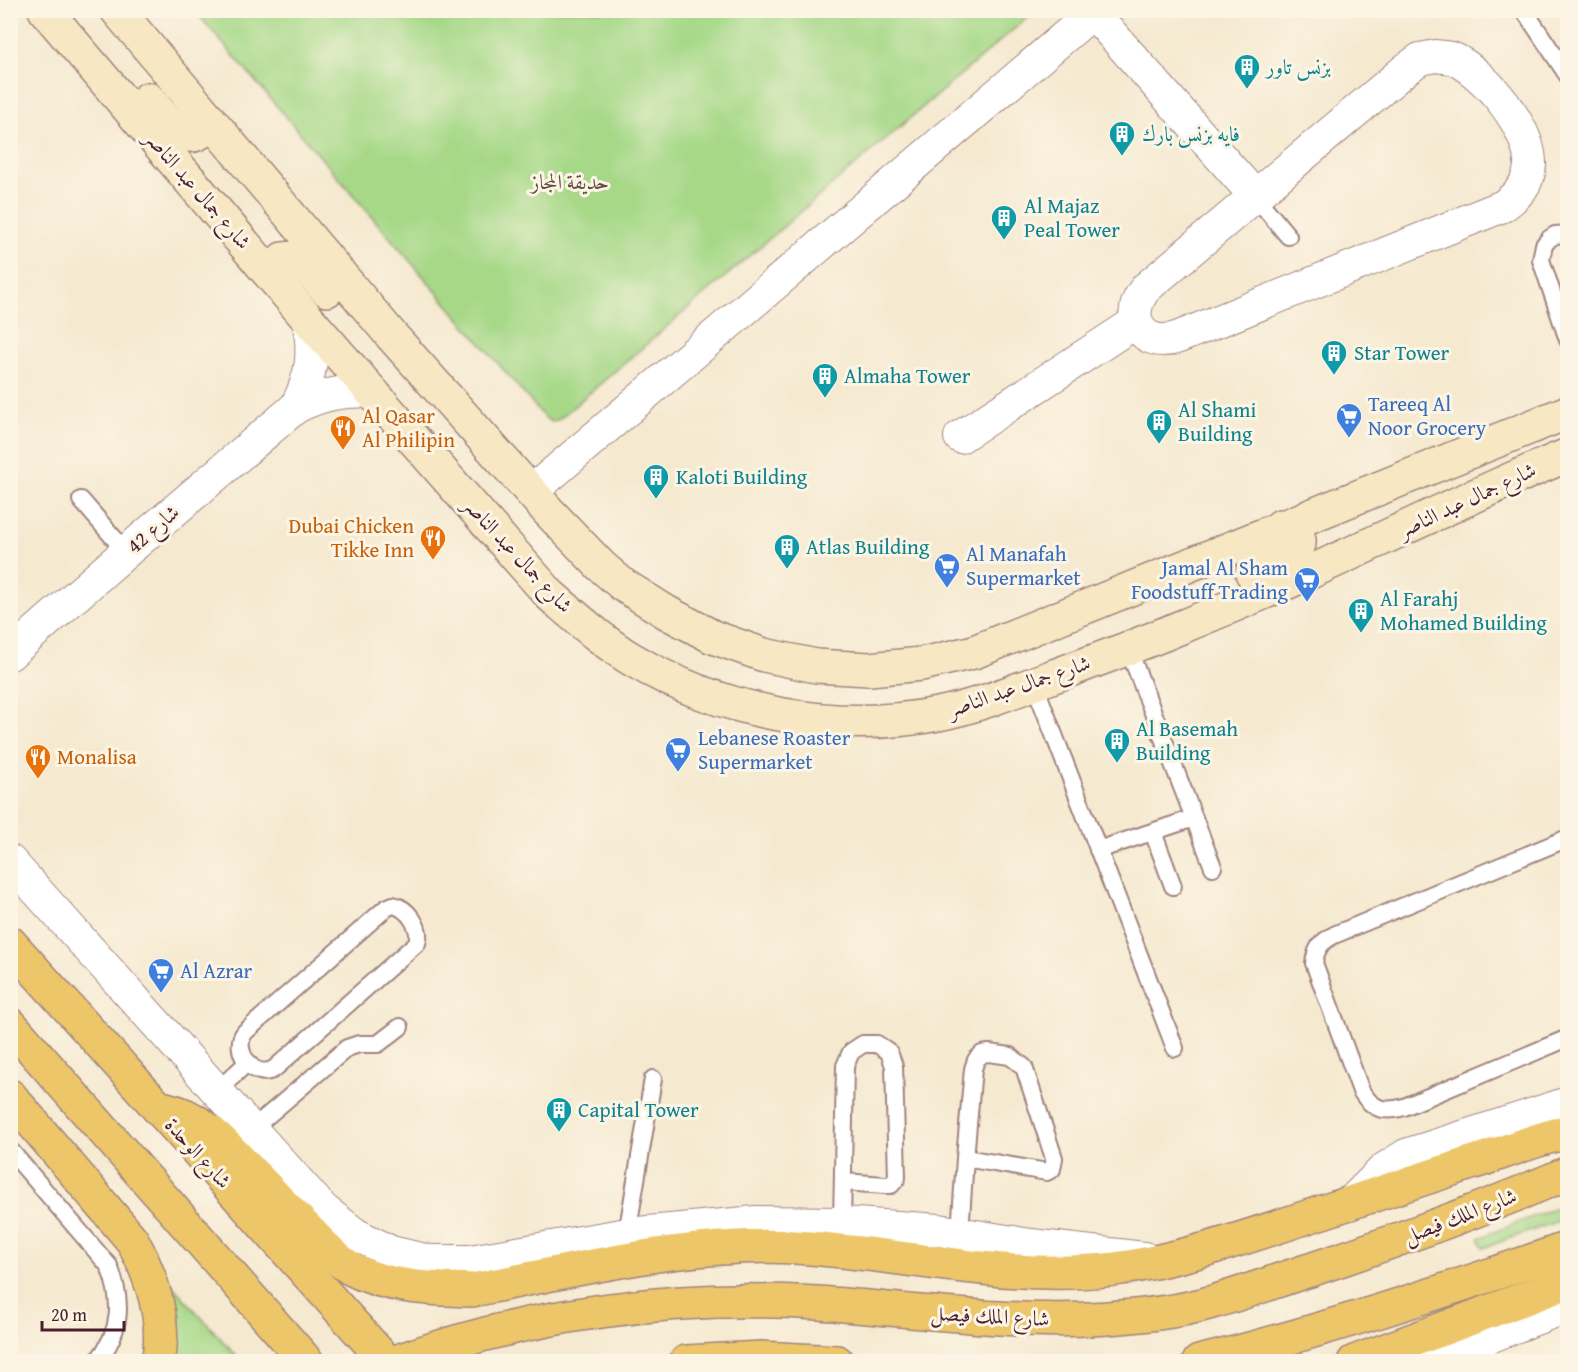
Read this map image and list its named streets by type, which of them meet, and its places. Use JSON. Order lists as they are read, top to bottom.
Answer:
{
  "streets": {
    "main road": ["شارع الوحدة", "شارع الملك فيصل"],
    "street": ["شارع جمال عبد الناصر", "شارع 42"]
  },
  "crossings": [
    ["شارع جمال عبد الناصر", "شارع 42"]
  ],
  "parks": ["حديقة المجاز"],
  "places": {
    "building": [
      "بزنس تاور",
      "فايه بزنس بارك",
      "Al Majaz Peal Tower",
      "Star Tower",
      "Almaha Tower",
      "Al Shami Building",
      "Kaloti Building",
      "Atlas Building",
      "Al Farahj Mohamed Building",
      "Al Basemah Building",
      "Capital Tower"
    ],
    "supermarket": [
      "Tareeq Al Noor Grocery",
      "Al Manafah Supermarket",
      "Jamal Al Sham Foodstuff Trading",
      "Lebanese Roaster Supermarket",
      "Al Azrar"
    ],
    "restaurant": ["Al Qasar Al Philipin", "Dubai Chicken Tikke Inn", "Monalisa"]
  },
  "scale_bar": "20 m"
}
